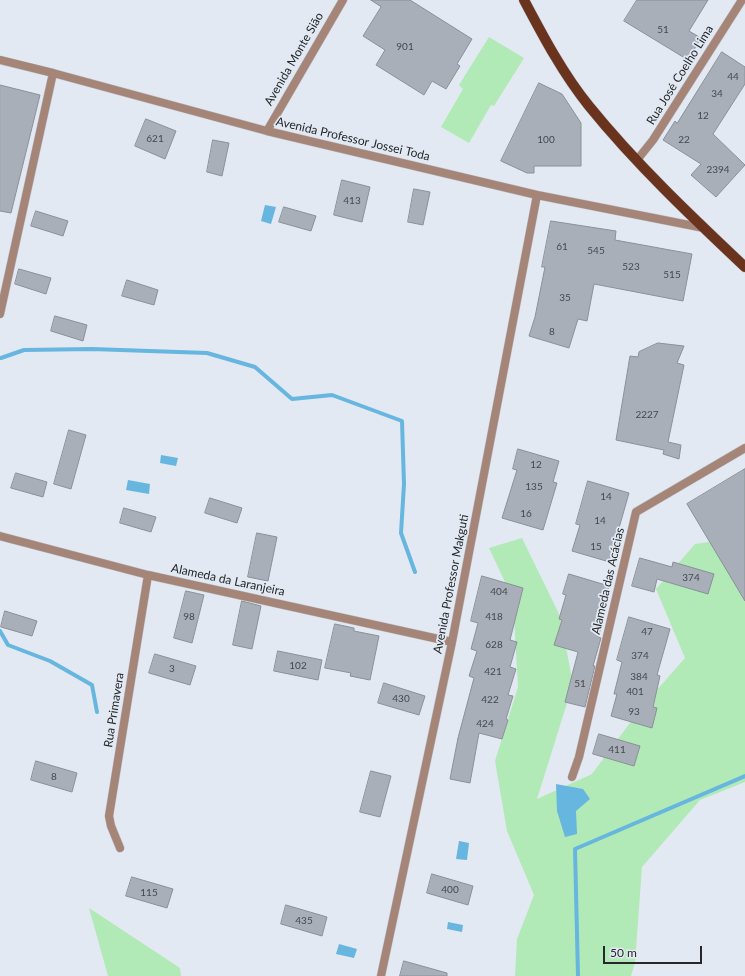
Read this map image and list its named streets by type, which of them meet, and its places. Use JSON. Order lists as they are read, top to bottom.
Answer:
{
  "streets": {
    "street": [
      "Avenida Monte Sião",
      "Rua José Coelho Lima",
      "Avenida Professor Jossei Toda",
      "Alameda da Laranjeira",
      "Alameda das Acácias",
      "Avenida Professor Makguti",
      "Rua Primavera"
    ]
  },
  "crossings": [
    ["Avenida Monte Sião", "Avenida Professor Jossei Toda"],
    ["Avenida Professor Jossei Toda", "Avenida Professor Makguti"],
    ["Alameda da Laranjeira", "Avenida Professor Makguti"],
    ["Alameda da Laranjeira", "Rua Primavera"]
  ],
  "house_numbers": [
    "51",
    "901",
    "44",
    "34",
    "12",
    "621",
    "100",
    "22",
    "2394",
    "413",
    "61",
    "545",
    "523",
    "515",
    "35",
    "8",
    "2227",
    "12",
    "135",
    "14",
    "16",
    "14",
    "15",
    "374",
    "404",
    "98",
    "418",
    "47",
    "628",
    "374",
    "102",
    "3",
    "421",
    "384",
    "51",
    "401",
    "430",
    "422",
    "93",
    "424",
    "411",
    "8",
    "400",
    "115",
    "435"
  ],
  "scale_bar": "50 m"
}
